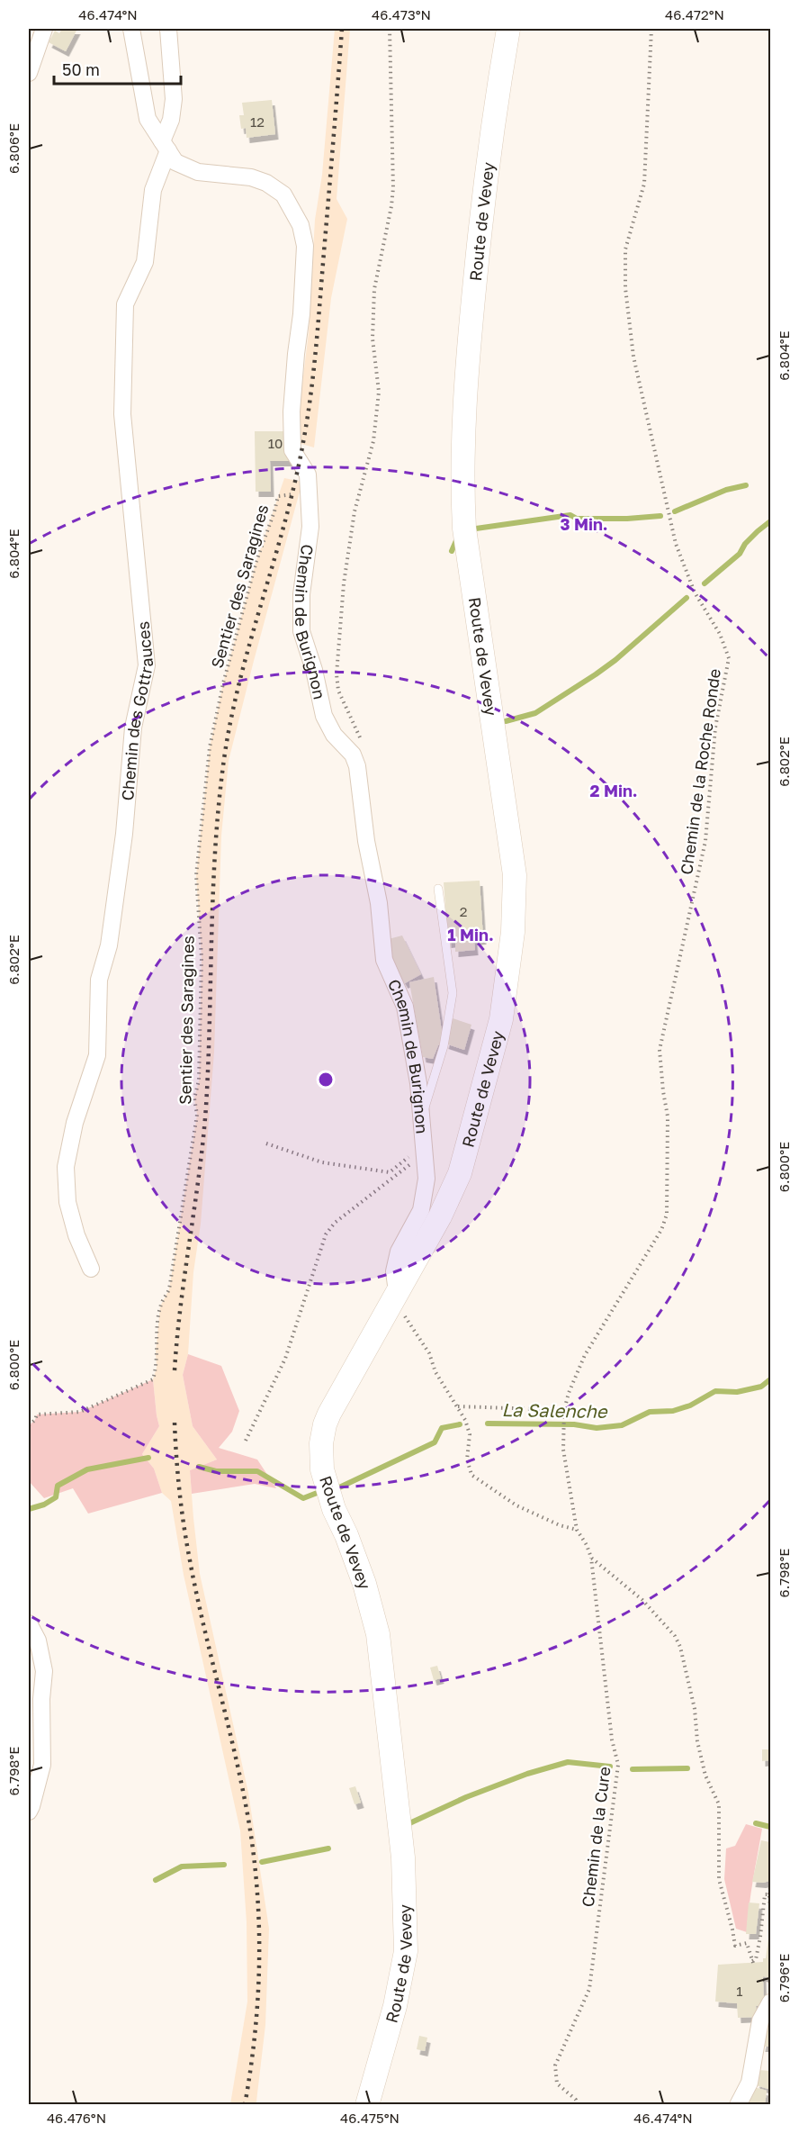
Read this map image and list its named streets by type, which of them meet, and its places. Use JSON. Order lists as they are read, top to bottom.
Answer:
{
  "streets": {
    "main road": ["Route de Vevey"],
    "street": ["Chemin de Burignon", "Chemin des Gottrauces"],
    "path": ["Sentier des Saragines", "Chemin de la Roche Ronde", "Chemin de la Cure"]
  },
  "crossings": [
    ["Route de Vevey", "Chemin de Burignon"],
    ["Chemin de Burignon", "Chemin des Gottrauces"],
    ["Chemin de la Roche Ronde", "Chemin de la Cure"]
  ],
  "water": ["La Salenche"],
  "house_numbers": [
    "12",
    "10",
    "2",
    "1"
  ],
  "scale_bar": "50 m",
  "coordinates": [
    "46.474°N",
    "46.473°N",
    "46.472°N",
    "6.806°E",
    "6.804°E",
    "6.802°E",
    "6.800°E",
    "6.798°E",
    "6.796°E",
    "46.476°N",
    "46.475°N"
  ],
  "rings": ["3 Min.", "2 Min.", "1 Min."]
}
